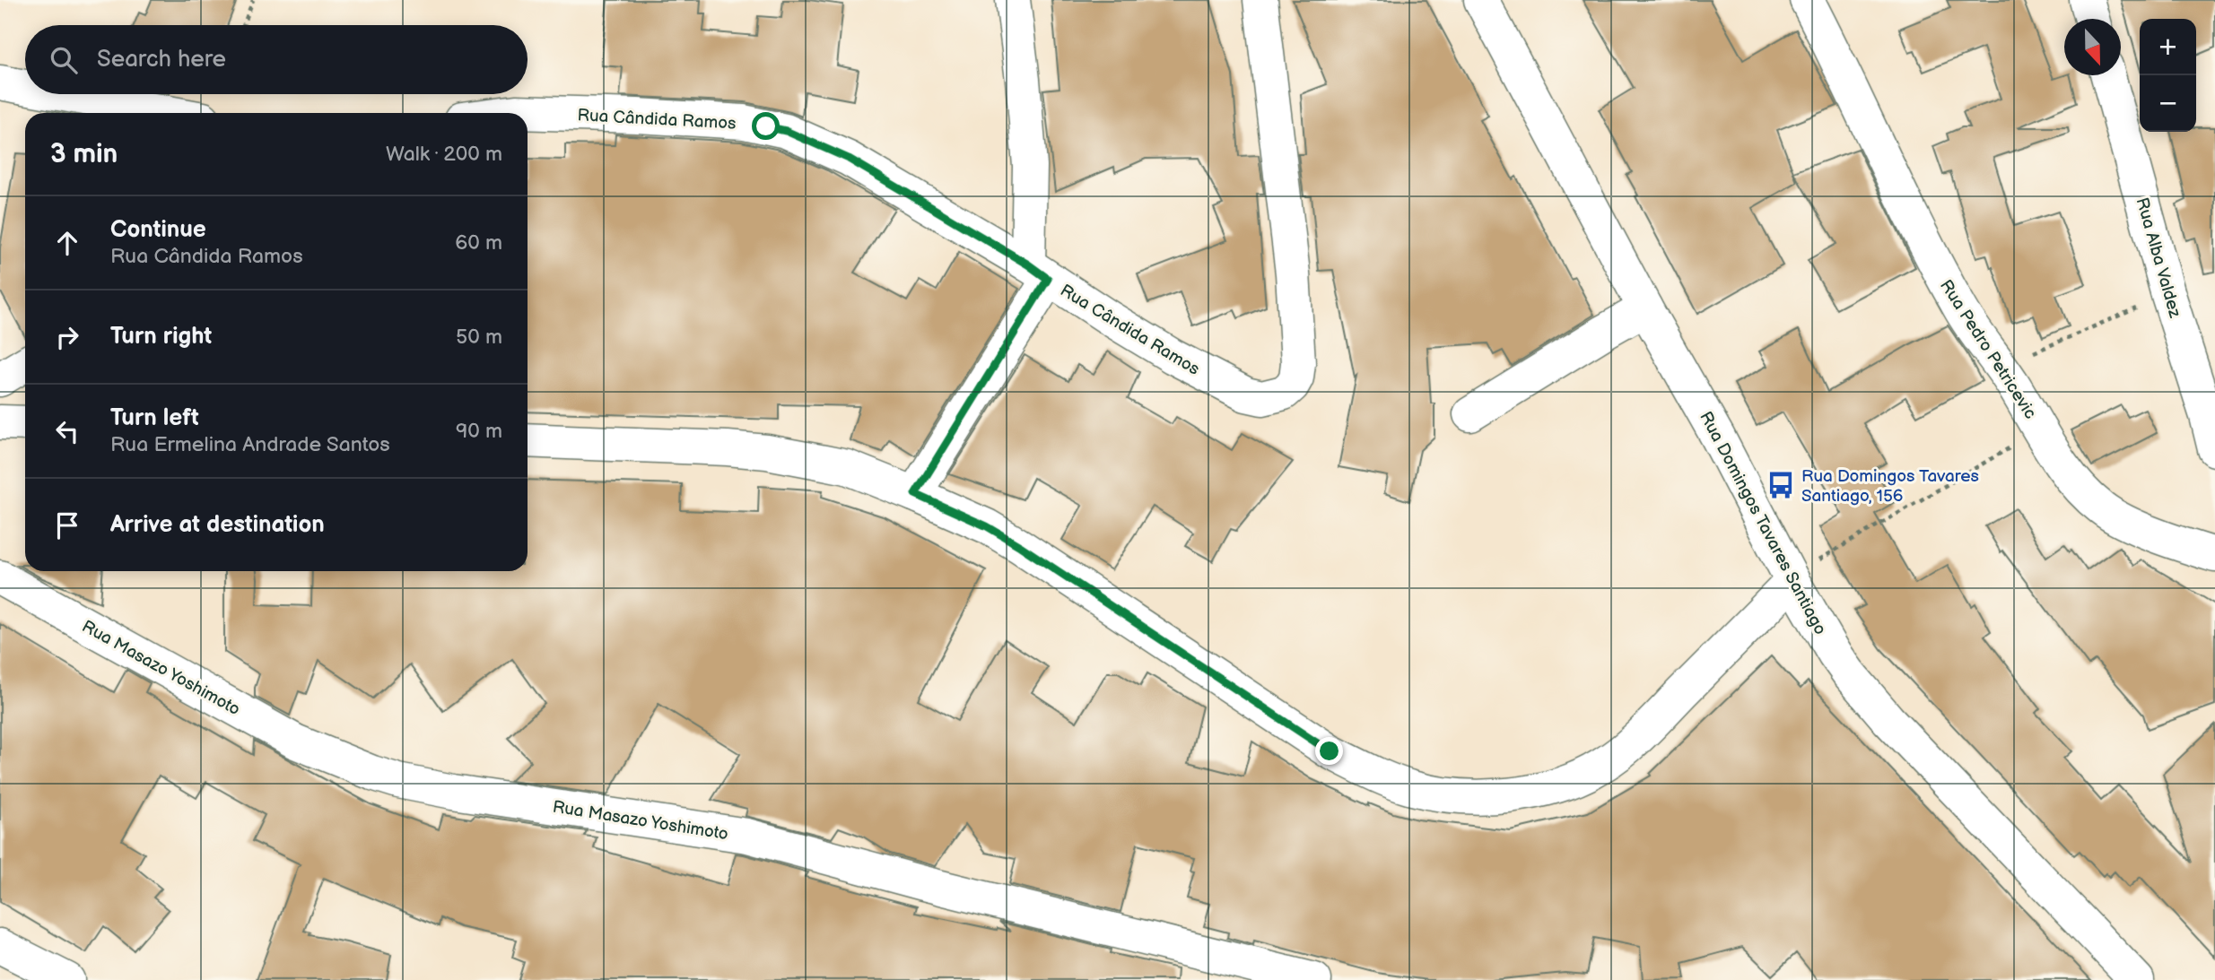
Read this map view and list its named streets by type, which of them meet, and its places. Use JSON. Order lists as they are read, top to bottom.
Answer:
{
  "streets": {
    "street": [
      "Rua Cândida Ramos",
      "Rua Alba Valdez",
      "Rua Pedro Petricevic",
      "Rua Domingos Tavares Santiago",
      "Rua Masazo Yoshimoto"
    ]
  },
  "places": {
    "bus stop": ["Rua Domingos Tavares Santiago, 156"]
  },
  "north": "bottom",
  "page": {
    "map_buttons": ["+", "−"],
    "search": "Search here",
    "heading": ["3 min", "Walk · 200 m"],
    "list": [
      ["Continue", "Rua Cândida Ramos", "60 m"],
      ["Turn right", "50 m"],
      ["Turn left", "Rua Ermelina Andrade Santos", "90 m"],
      "Arrive at destination"
    ]
  }
}
